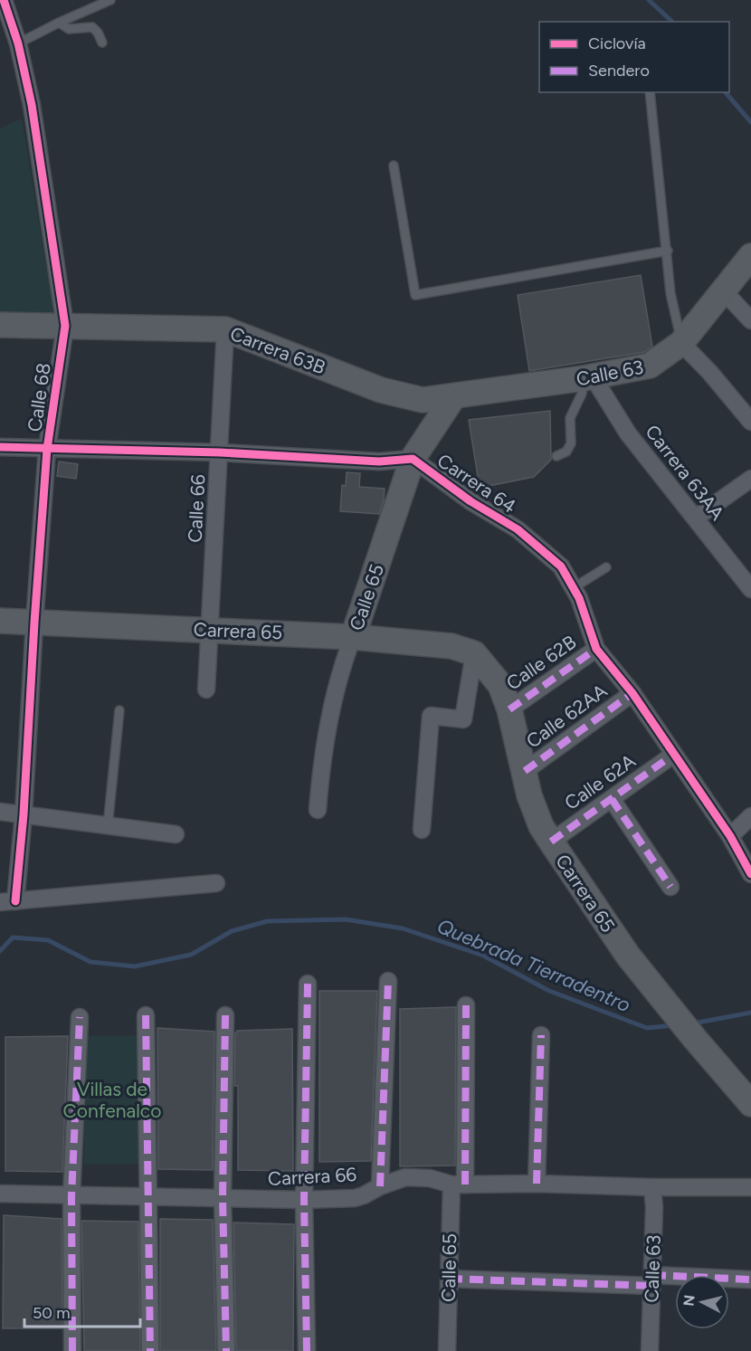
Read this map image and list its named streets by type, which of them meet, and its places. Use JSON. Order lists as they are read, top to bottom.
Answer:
{
  "streets": {
    "main road": [
      "Carrera 63B",
      "Calle 63",
      "Calle 65",
      "Carrera 65"
    ],
    "street": [
      "Calle 68",
      "Carrera 63AA",
      "Carrera 64",
      "Calle 66",
      "Calle 62B",
      "Calle 62AA",
      "Calle 62A",
      "Carrera 66"
    ]
  },
  "crossings": [
    ["Carrera 63B", "Calle 63"],
    ["Carrera 63B", "Calle 68"],
    ["Carrera 63B", "Calle 66"],
    ["Carrera 63B", "Calle 65"],
    ["Calle 63", "Carrera 63AA"],
    ["Calle 63", "Calle 65"],
    ["Calle 63", "Carrera 66"],
    ["Calle 68", "Carrera 64"],
    ["Calle 68", "Carrera 65"],
    ["Carrera 64", "Calle 66"],
    ["Carrera 64", "Calle 65"],
    ["Carrera 64", "Calle 62B"],
    ["Carrera 64", "Calle 62AA"],
    ["Carrera 64", "Calle 62A"],
    ["Calle 66", "Carrera 65"],
    ["Calle 65", "Carrera 65"],
    ["Calle 65", "Carrera 66"],
    ["Carrera 65", "Calle 62B"],
    ["Carrera 65", "Calle 62AA"],
    ["Carrera 65", "Calle 62A"]
  ],
  "water": ["Quebrada Tierradentro"],
  "parks": ["Villas de Confenalco"],
  "legend": ["Ciclovía", "Sendero"],
  "scale_bar": "50 m",
  "north": "left"
}
